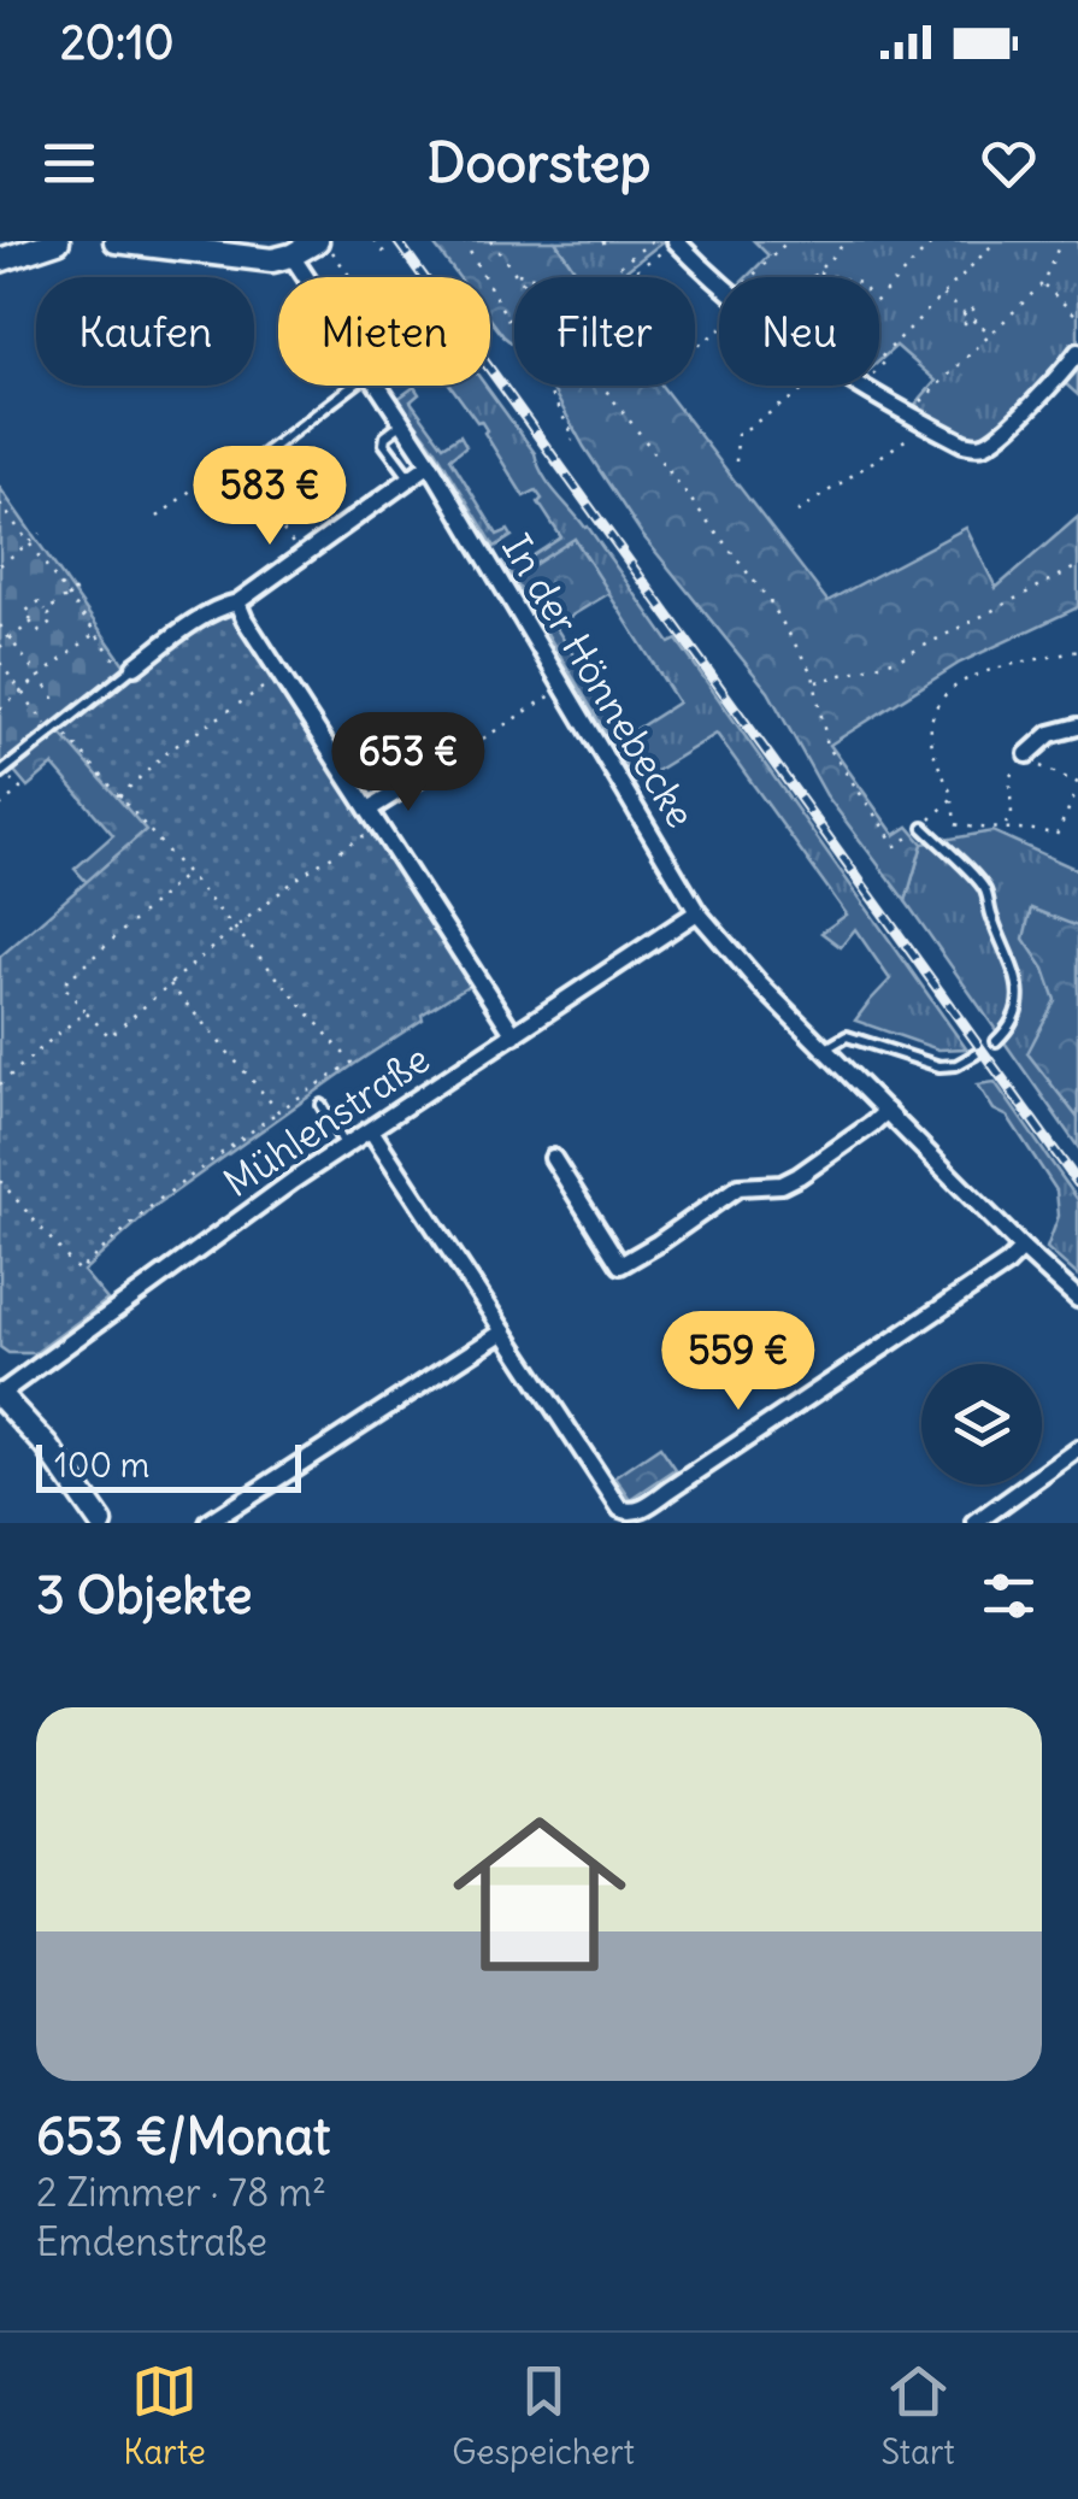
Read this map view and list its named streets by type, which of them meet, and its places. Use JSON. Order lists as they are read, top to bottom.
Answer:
{
  "streets": {
    "street": ["In der Hönnebecke", "Mühlenstraße"]
  },
  "crossings": [
    ["In der Hönnebecke", "Mühlenstraße"]
  ],
  "scale_bar": "100 m",
  "page": {
    "status": "20:10",
    "header": "Doorstep",
    "chip": [
      "Kaufen",
      "Mieten",
      "Filter",
      "Neu"
    ],
    "price": ["583 €", "653 €", "559 €"],
    "scale": "100 m",
    "heading": "3 Objekte",
    "list": [
      {
        "name": "653 €/Monat",
        "note": "2 Zimmer · 78 m² · Emdenstraße"
      }
    ],
    "tabs": ["Karte", "Gespeichert", "Start"]
  }
}
